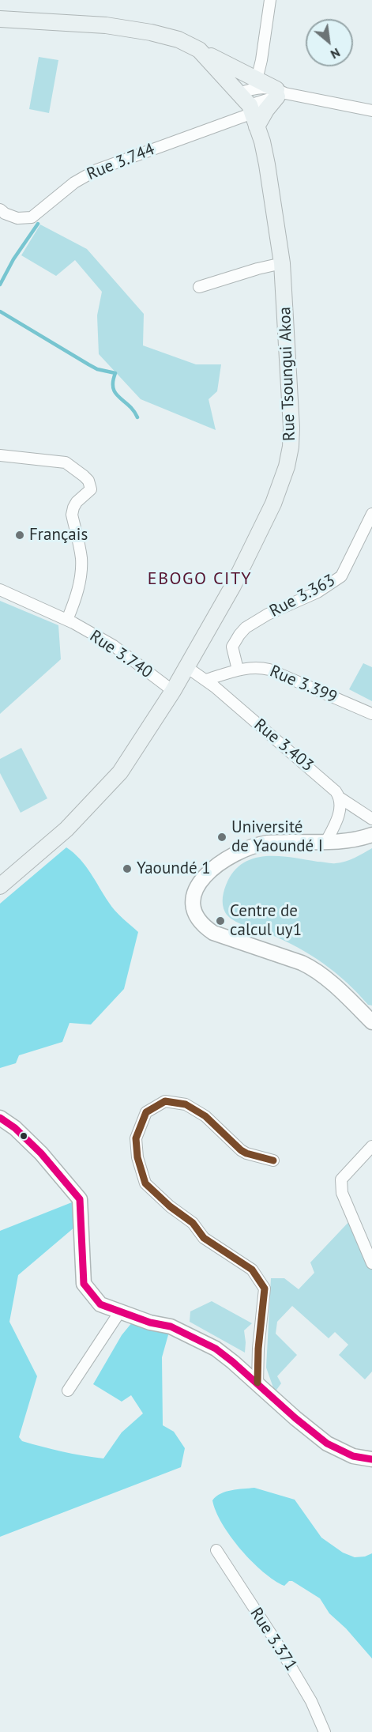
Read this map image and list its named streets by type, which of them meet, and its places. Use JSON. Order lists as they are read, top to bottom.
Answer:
{
  "streets": {
    "main road": ["Rue Tsoungui Akoa"],
    "street": [
      "Rue 3.744",
      "Rue 3.363",
      "Rue 3.740",
      "Rue 3.399",
      "Rue 3.403",
      "Rue 3.371"
    ]
  },
  "crossings": [
    ["Rue 3.744", "Rue Tsoungui Akoa"],
    ["Rue Tsoungui Akoa", "Rue 3.740"],
    ["Rue Tsoungui Akoa", "Rue 3.403"],
    ["Rue 3.363", "Rue 3.399"],
    ["Rue 3.399", "Rue 3.403"]
  ],
  "districts": ["EBOGO CITY"],
  "places": [
    "Français",
    "Université de Yaoundé I",
    "Yaoundé 1",
    "Centre de calcul uy1"
  ],
  "north": "bottom right"
}
